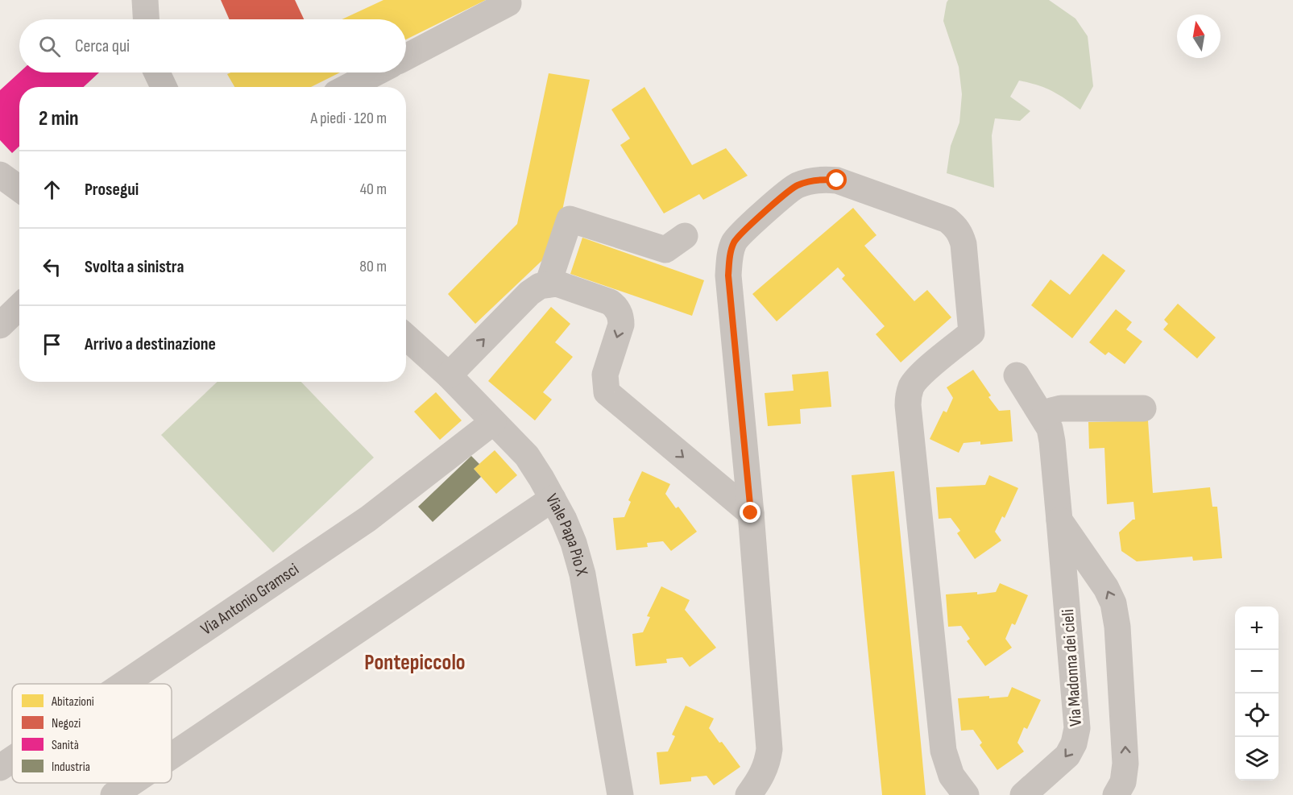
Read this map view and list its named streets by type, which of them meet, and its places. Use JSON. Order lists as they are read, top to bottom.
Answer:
{
  "streets": {
    "street": ["Viale Papa Pio X", "Via Antonio Gramsci", "Via Madonna dei cieli"]
  },
  "crossings": [
    ["Viale Papa Pio X", "Via Antonio Gramsci"]
  ],
  "districts": ["Pontepiccolo"],
  "legend": [
    "Abitazioni",
    "Negozi",
    "Sanità",
    "Industria"
  ],
  "north": "top",
  "page": {
    "search": "Cerca qui",
    "heading": ["2 min", "A piedi · 120 m"],
    "list": [
      ["Prosegui", "40 m"],
      ["Svolta a sinistra", "80 m"],
      "Arrivo a destinazione"
    ],
    "map_buttons": ["+", "−"]
  }
}
